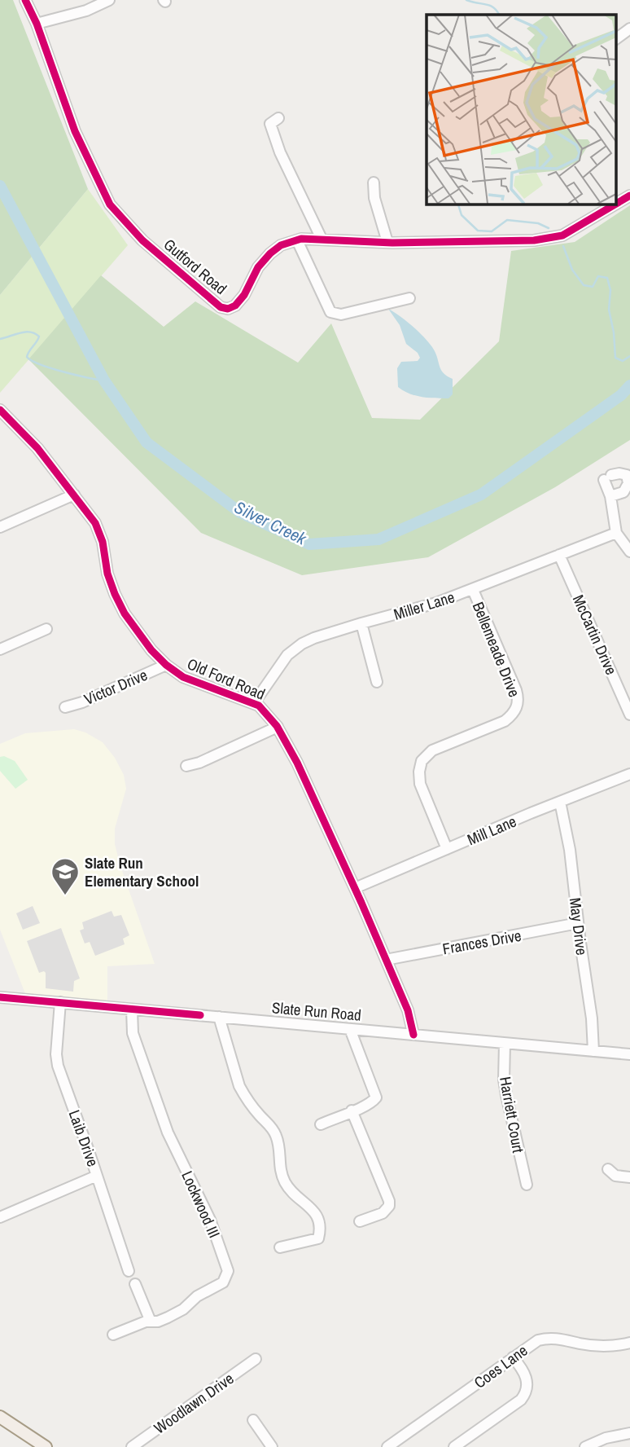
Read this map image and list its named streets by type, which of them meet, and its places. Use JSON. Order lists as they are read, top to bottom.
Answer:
{
  "streets": {
    "street": [
      "Gutford Road",
      "Miller Lane",
      "McCartin Drive",
      "Bellemeade Drive",
      "Old Ford Road",
      "Victor Drive",
      "Mill Lane",
      "May Drive",
      "Frances Drive",
      "Slate Run Road",
      "Harriett Court",
      "Laib Drive",
      "Lockwood III",
      "Coes Lane",
      "Woodlawn Drive"
    ]
  },
  "crossings": [
    ["Miller Lane", "McCartin Drive"],
    ["Miller Lane", "Bellemeade Drive"],
    ["Miller Lane", "Old Ford Road"],
    ["Bellemeade Drive", "Mill Lane"],
    ["Old Ford Road", "Victor Drive"],
    ["Old Ford Road", "Mill Lane"],
    ["Old Ford Road", "Frances Drive"],
    ["Old Ford Road", "Slate Run Road"],
    ["Mill Lane", "May Drive"],
    ["May Drive", "Frances Drive"],
    ["May Drive", "Slate Run Road"],
    ["Slate Run Road", "Harriett Court"],
    ["Slate Run Road", "Laib Drive"],
    ["Slate Run Road", "Lockwood III"]
  ],
  "water": ["Silver Creek"],
  "places": {
    "school or university": ["Slate Run Elementary School"]
  }
}
